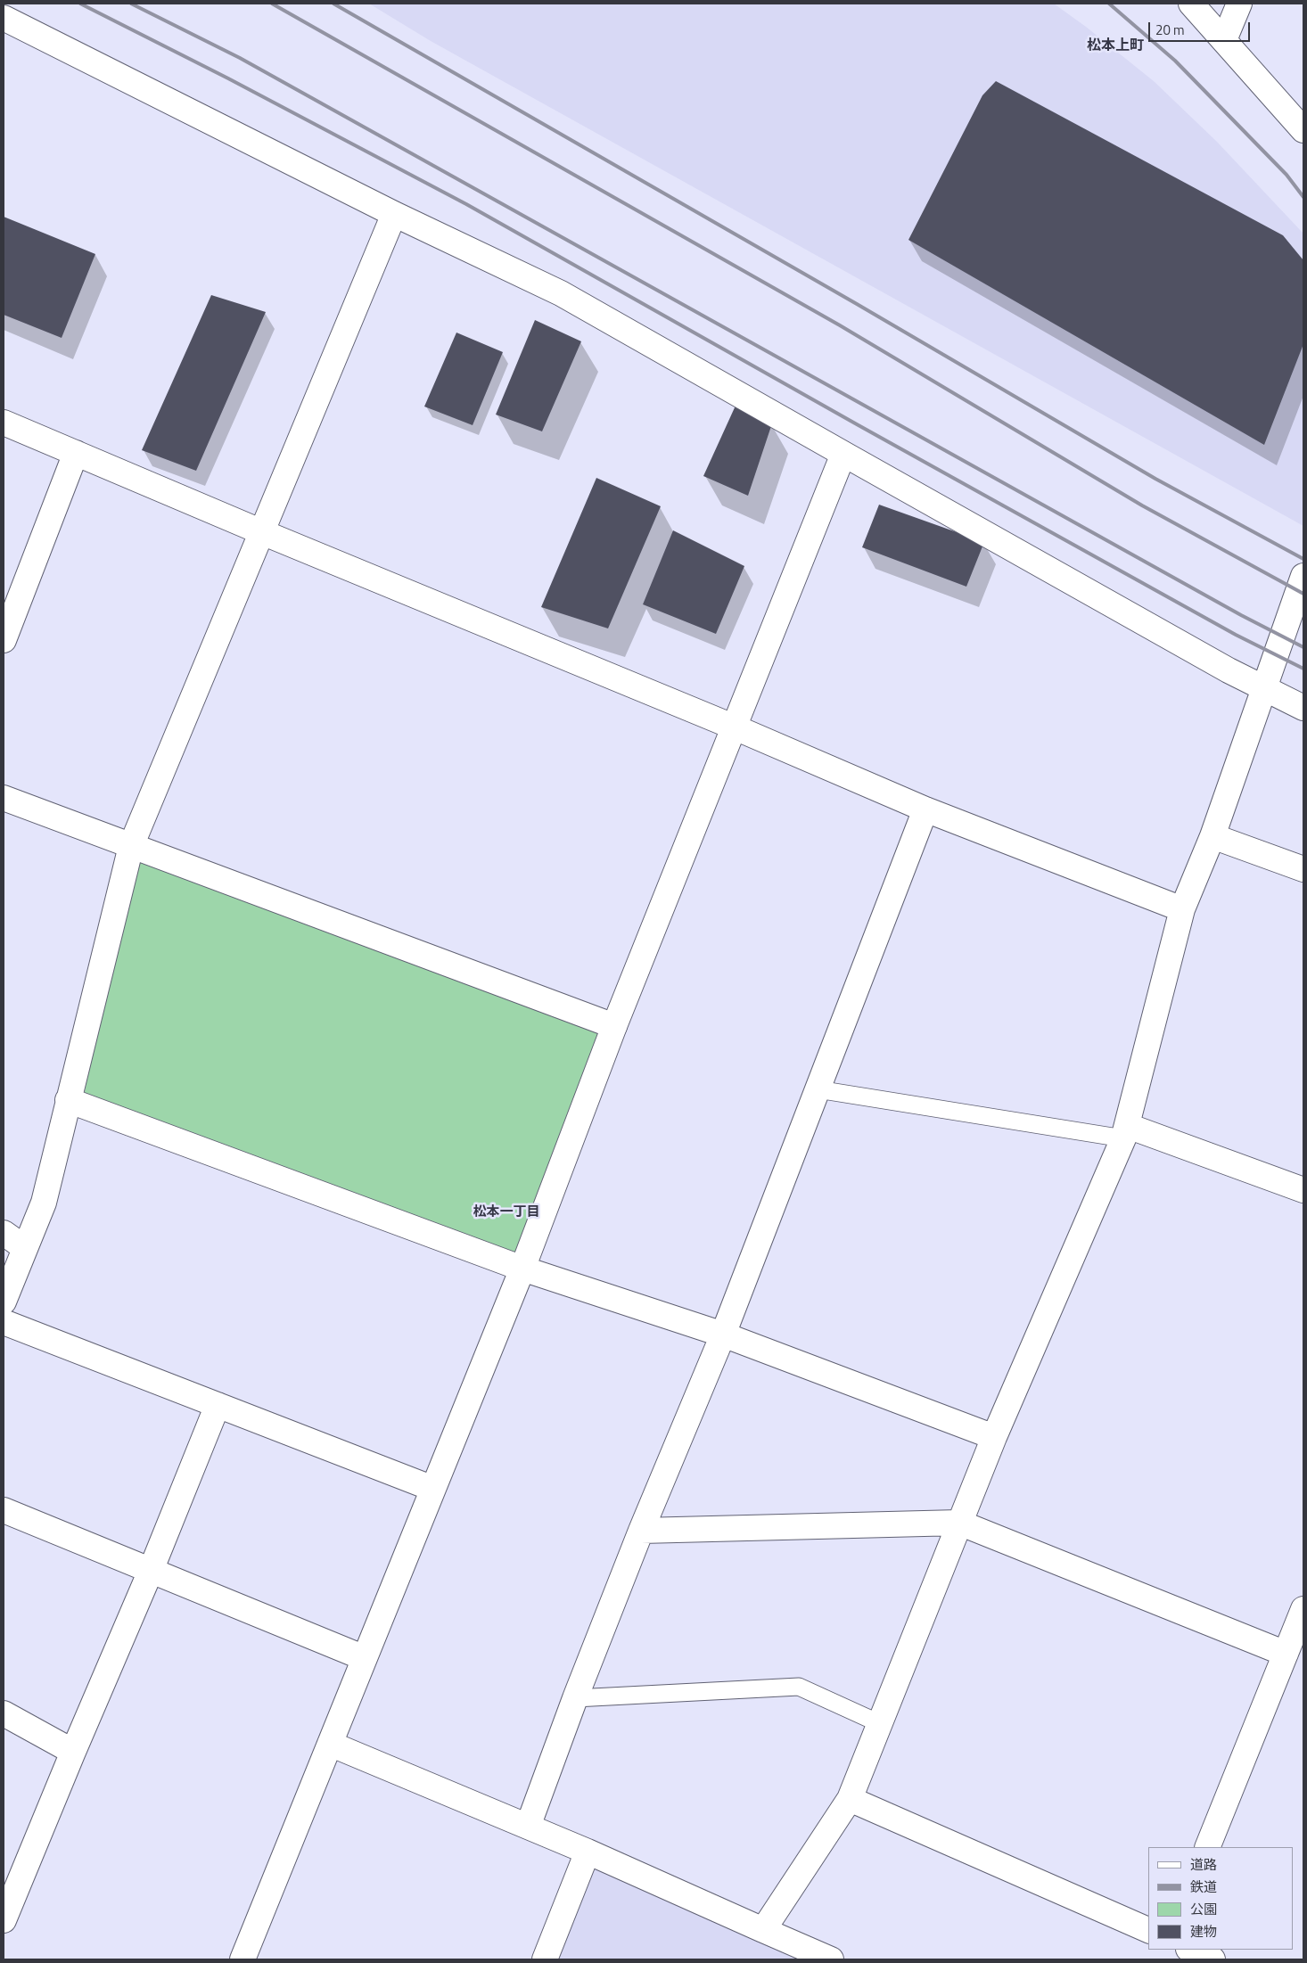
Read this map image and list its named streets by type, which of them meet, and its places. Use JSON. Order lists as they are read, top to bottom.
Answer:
{
  "districts": ["松本上町", "松本一丁目"],
  "legend": [
    "道路",
    "鉄道",
    "公園",
    "建物"
  ],
  "scale_bar": "20 m"
}
